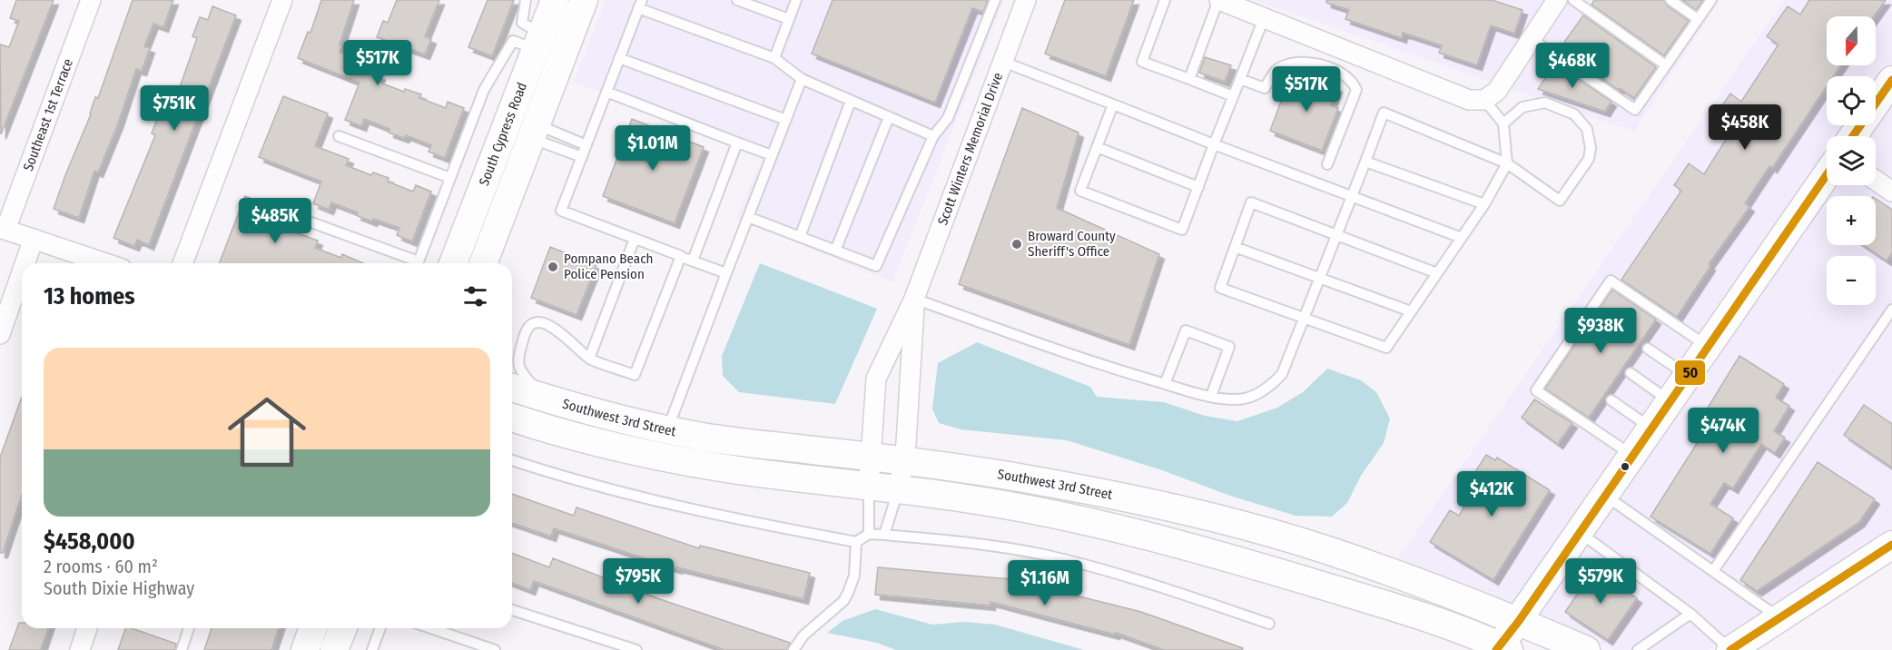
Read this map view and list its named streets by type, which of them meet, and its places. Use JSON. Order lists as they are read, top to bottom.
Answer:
{
  "streets": {
    "street": [
      "Southeast 1st Terrace",
      "South Cypress Road",
      "Scott Winters Memorial Drive",
      "Southwest 3rd Street"
    ]
  },
  "crossings": [
    ["Scott Winters Memorial Drive", "Southwest 3rd Street"]
  ],
  "places": ["Broward County Sheriff's Office", "Pompano Beach Police Pension"],
  "lines": ["transit line 50"],
  "north": "bottom",
  "page": {
    "map_buttons": ["+", "−"],
    "price": [
      "$517K",
      "$468K",
      "$517K",
      "$751K",
      "$458K",
      "$1.01M",
      "$485K",
      "$938K",
      "$474K",
      "$412K",
      "$795K",
      "$579K",
      "$1.16M"
    ],
    "heading": "13 homes",
    "list": [
      {
        "name": "$458,000",
        "note": "2 rooms · 60 m² · South Dixie Highway"
      }
    ]
  }
}
